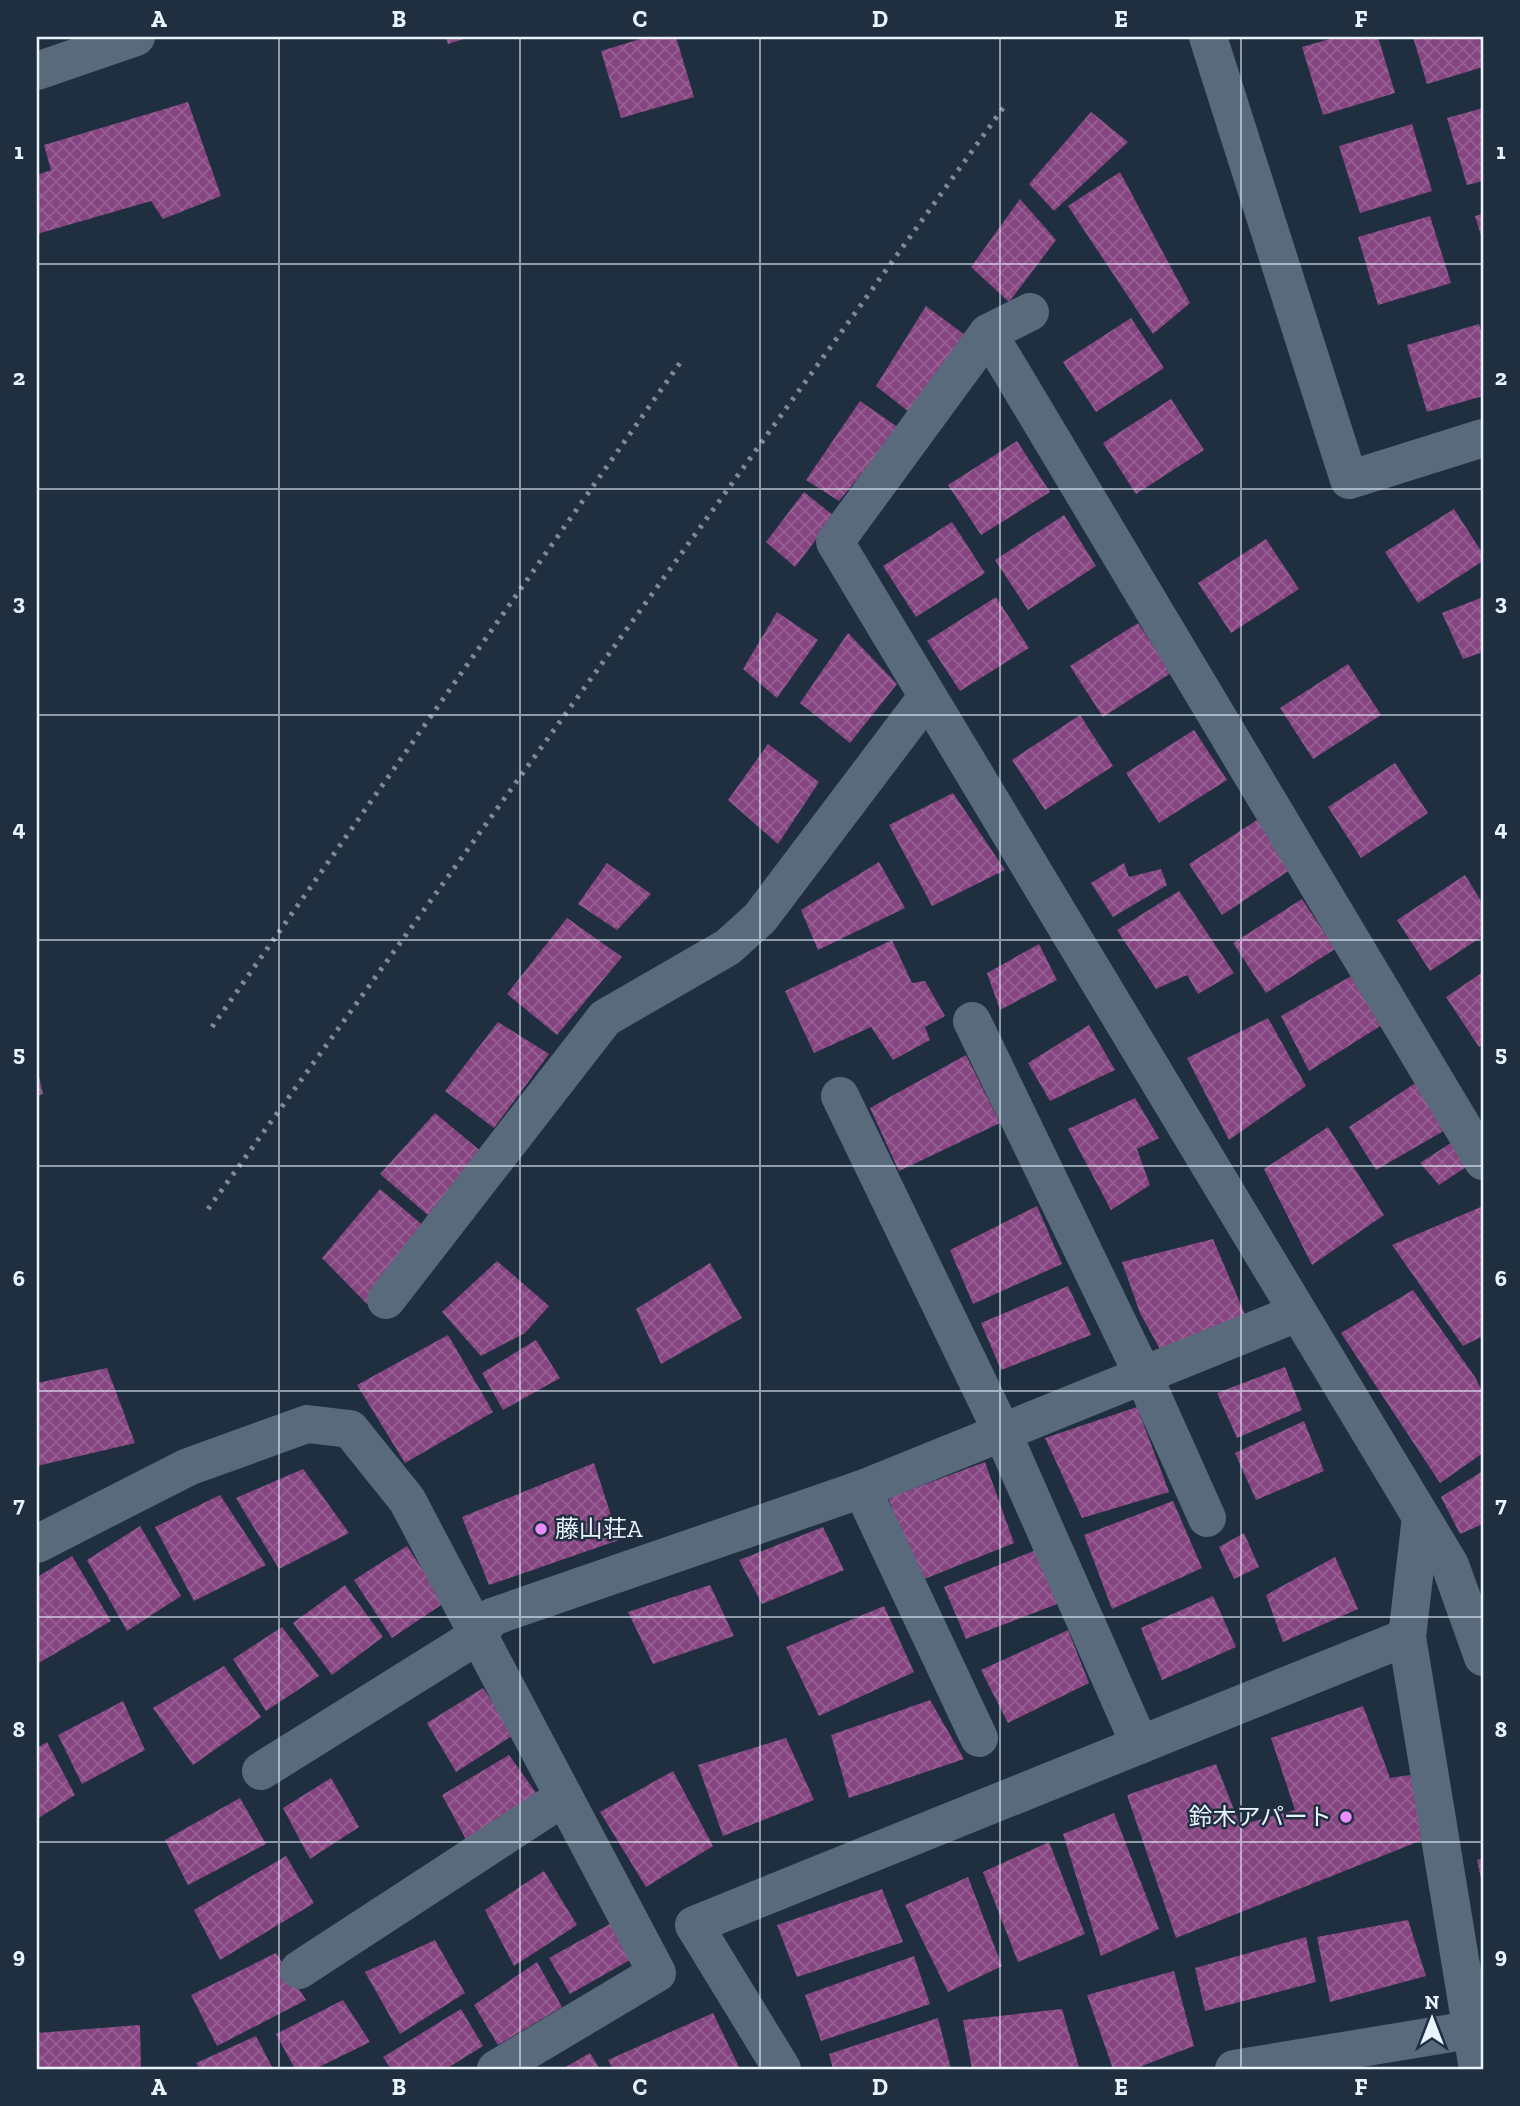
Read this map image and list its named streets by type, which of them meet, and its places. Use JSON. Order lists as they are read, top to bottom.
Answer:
{
  "places": ["藤山荘A", "鈴木アパート"],
  "north": "top",
  "grid": {
    "columns": [
      "A",
      "B",
      "C",
      "D",
      "E",
      "F"
    ],
    "rows": [
      "1",
      "2",
      "3",
      "4",
      "5",
      "6",
      "7",
      "8",
      "9"
    ]
  }
}
